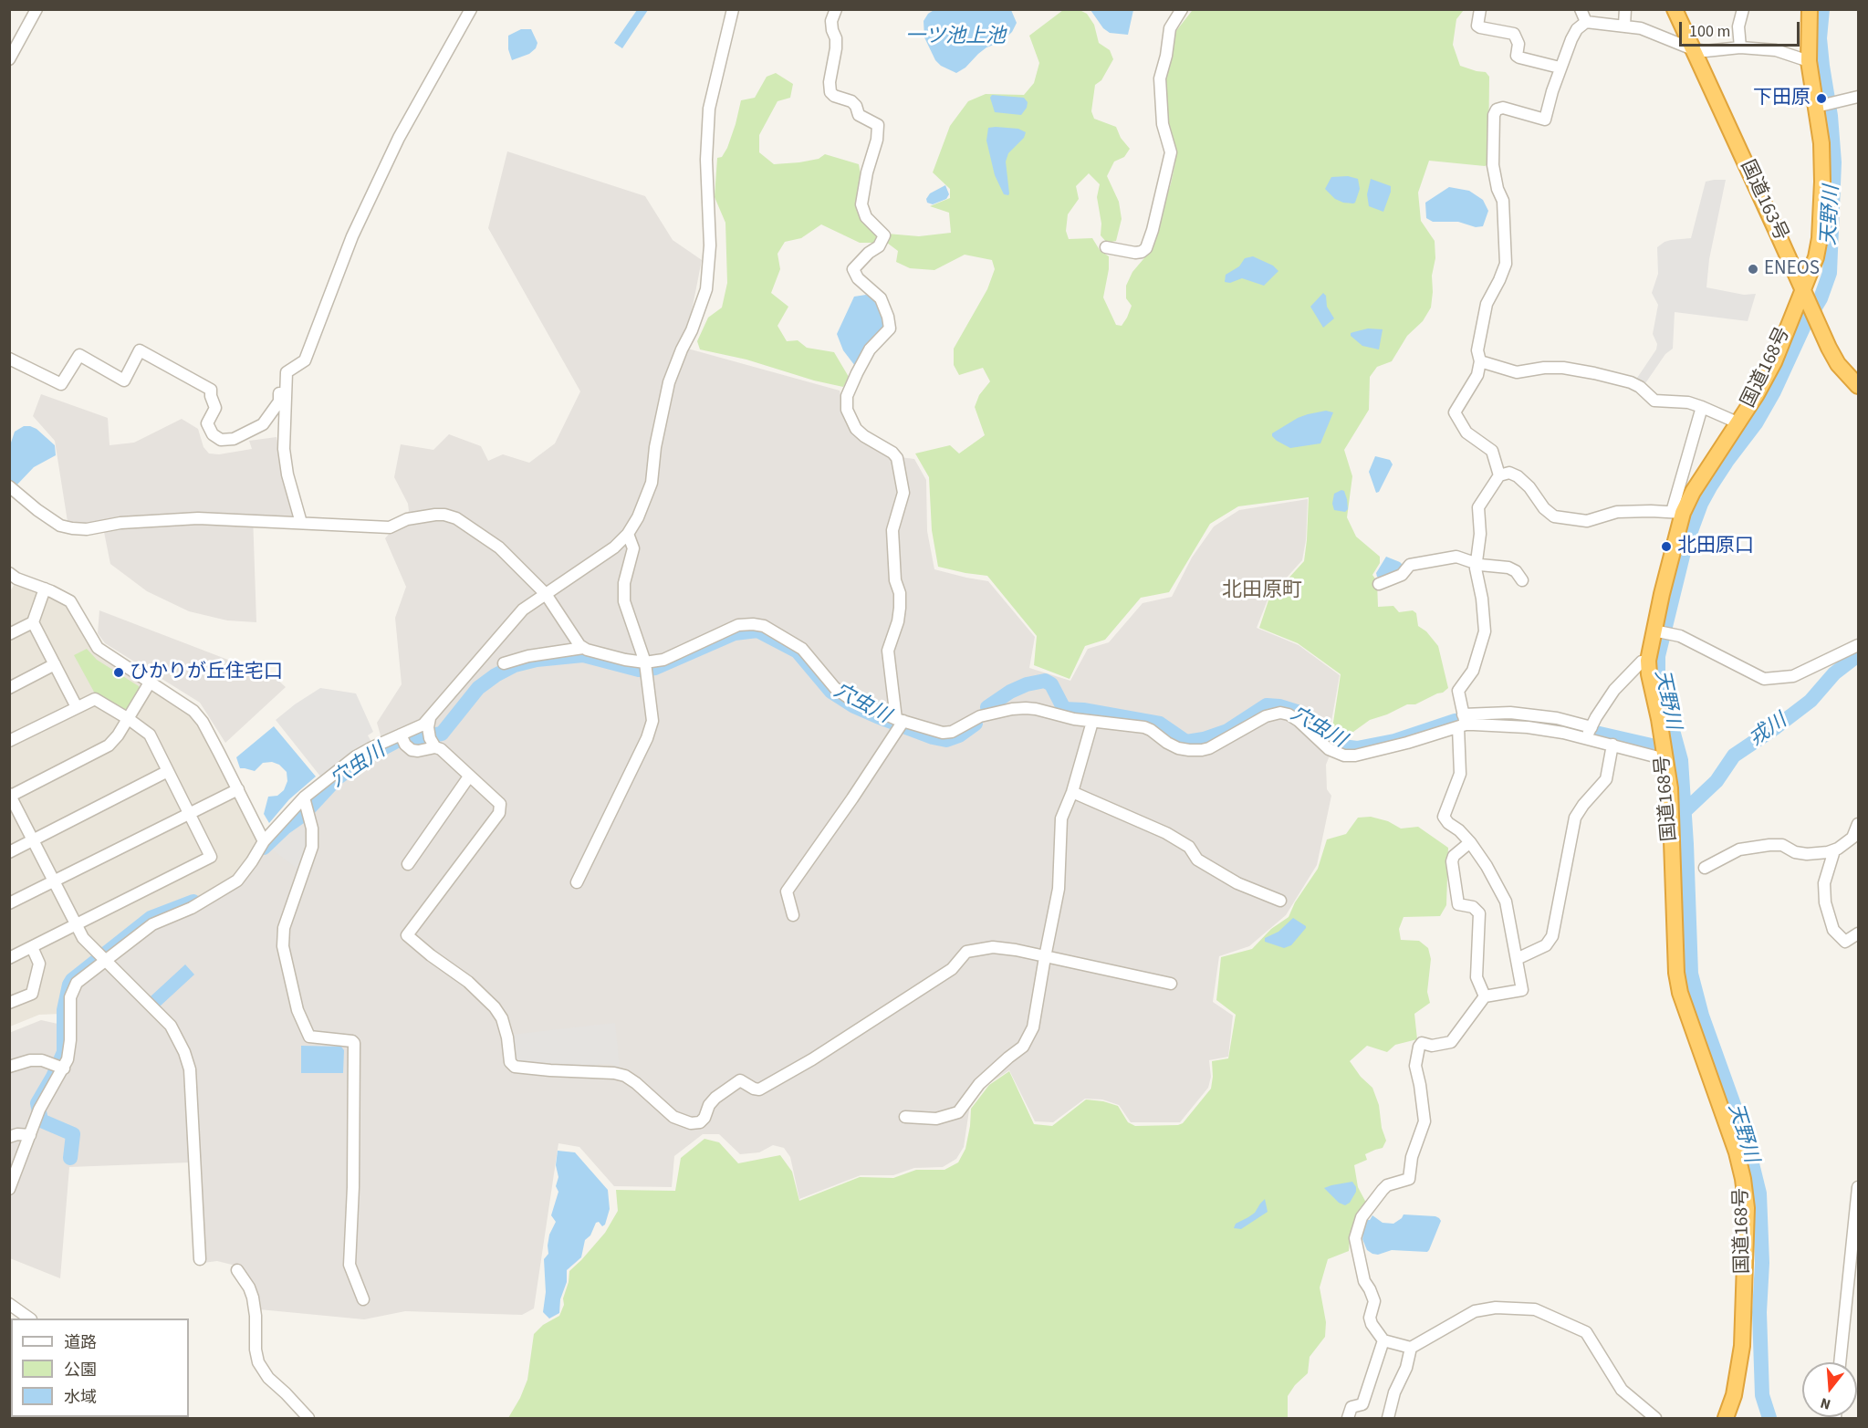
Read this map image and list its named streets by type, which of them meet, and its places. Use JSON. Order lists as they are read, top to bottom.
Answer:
{
  "streets": {
    "highway": ["国道163号", "国道168号"]
  },
  "crossings": [
    ["国道163号", "国道168号"]
  ],
  "districts": ["北田原町"],
  "water": [
    "一ツ池上池",
    "天野川",
    "穴虫川",
    "戎川"
  ],
  "places": [
    "下田原",
    "ENEOS",
    "北田原口",
    "ひかりが丘住宅口"
  ],
  "legend": ["道路", "公園", "水域"],
  "scale_bar": "100 m",
  "north": "bottom"
}
